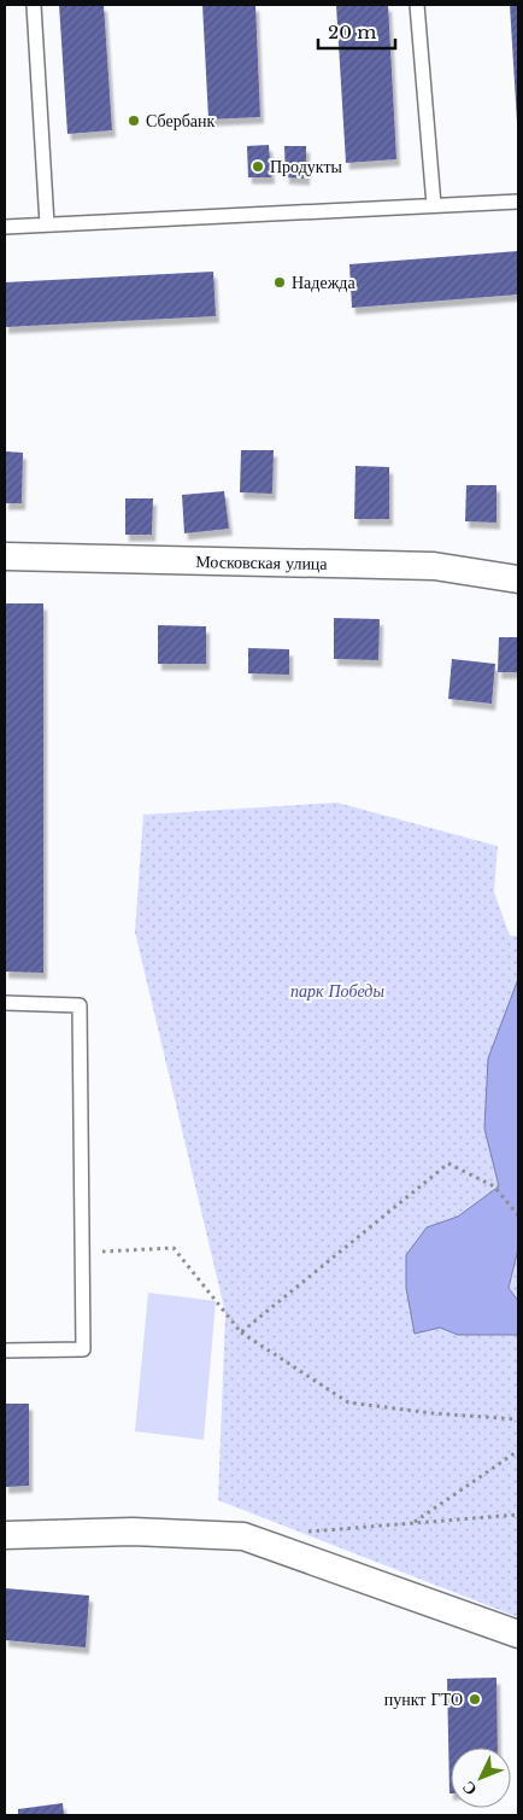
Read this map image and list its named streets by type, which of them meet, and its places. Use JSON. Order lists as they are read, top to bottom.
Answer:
{
  "streets": {
    "street": ["Московская улица"]
  },
  "parks": ["парк Победы"],
  "places": [
    "Сбербанк",
    "Продукты",
    "Надежда",
    "пункт ГТО"
  ],
  "scale_bar": "20 m",
  "north": "bottom left"
}
